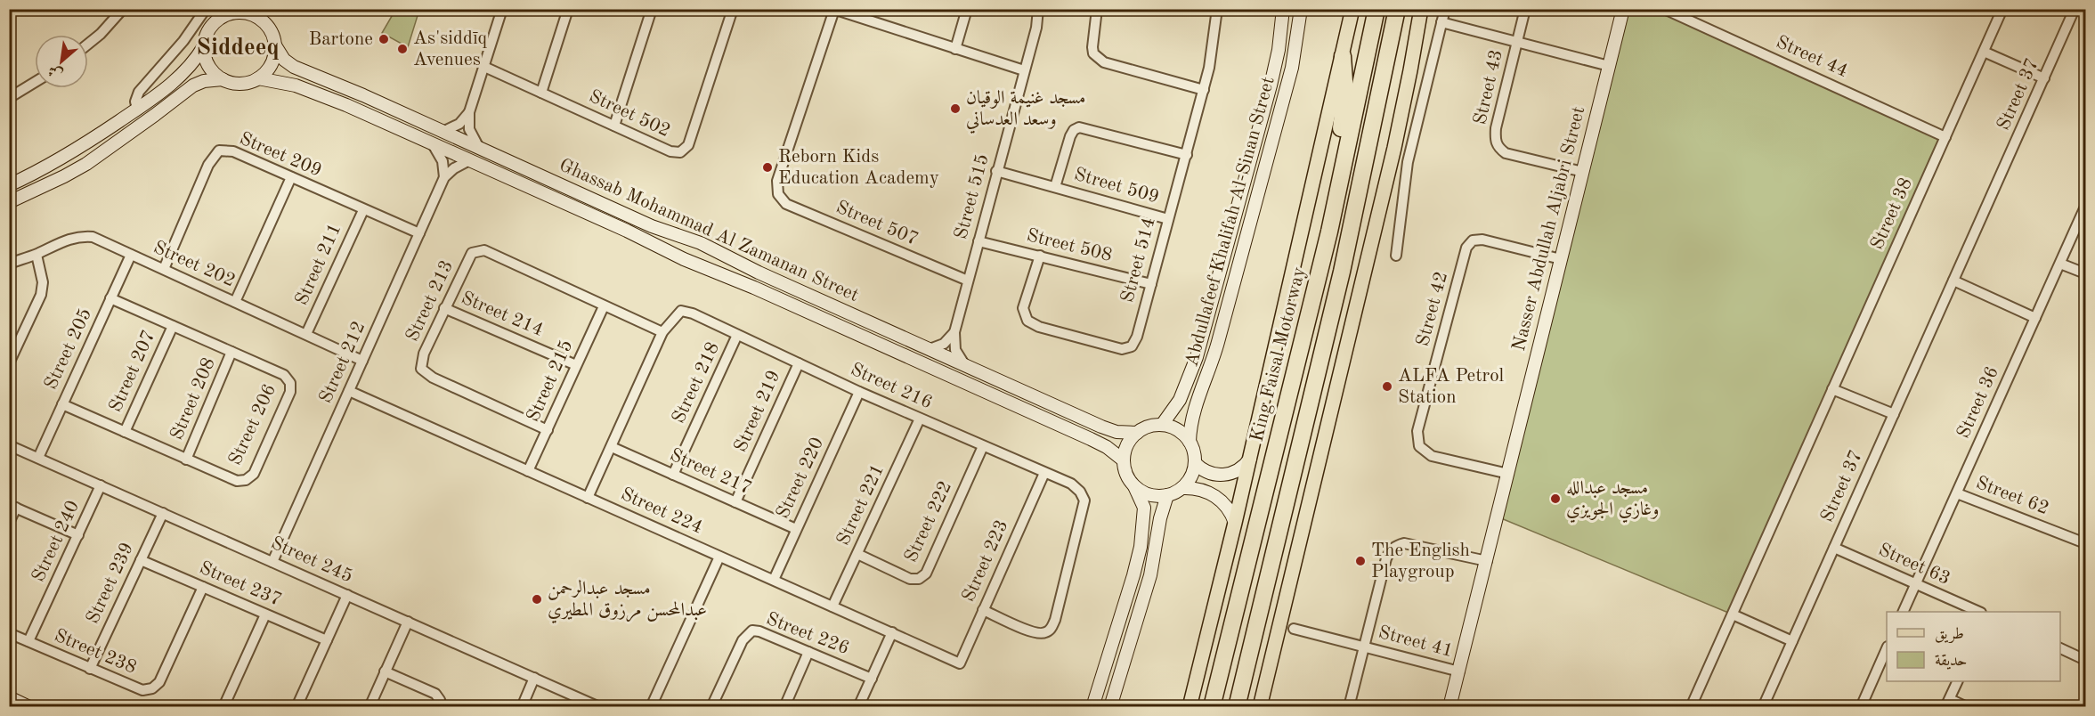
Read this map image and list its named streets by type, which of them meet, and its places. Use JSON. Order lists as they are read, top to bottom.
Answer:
{
  "streets": {
    "highway": ["King Faisal Motorway"],
    "street": [
      "Street 44",
      "Street 43",
      "Street 37",
      "Street 502",
      "Street 209",
      "Street 509",
      "Street 515",
      "Street 38",
      "Abdullafeef Khalifah Al-Sinan Street",
      "Street 507",
      "Nasser Abdullah Aljabri Street",
      "Ghassab Mohammad Al Zamanan Street",
      "Street 508",
      "Street 514",
      "Street 202",
      "Street 211",
      "Street 213",
      "Street 42",
      "Street 214",
      "Street 205",
      "Street 212",
      "Street 207",
      "Street 215",
      "Street 218",
      "Street 216",
      "Street 208",
      "Street 36",
      "Street 219",
      "Street 206",
      "Street 217",
      "Street 220",
      "Street 62",
      "Street 221",
      "Street 224",
      "Street 222",
      "Street 240",
      "Street 245",
      "Street 223",
      "Street 63",
      "Street 239",
      "Street 237",
      "Street 226",
      "Street 41",
      "Street 238"
    ]
  },
  "crossings": [
    ["Street 44", "Street 38"],
    ["Street 43", "Nasser Abdullah Aljabri Street"],
    ["Street 37", "Street 63"],
    ["Street 209", "Street 202"],
    ["Street 209", "Street 211"],
    ["Street 209", "Street 212"],
    ["Street 509", "Street 515"],
    ["Street 509", "Street 514"],
    ["Street 515", "Street 507"],
    ["Street 515", "Ghassab Mohammad Al Zamanan Street"],
    ["Street 515", "Street 508"],
    ["Abdullafeef Khalifah Al-Sinan Street", "Ghassab Mohammad Al Zamanan Street"],
    ["Nasser Abdullah Aljabri Street", "Street 42"],
    ["Nasser Abdullah Aljabri Street", "Street 41"],
    ["Street 508", "Street 514"],
    ["Street 202", "Street 211"],
    ["Street 202", "Street 205"],
    ["Street 202", "Street 212"],
    ["Street 213", "Street 214"],
    ["Street 213", "Street 215"],
    ["Street 213", "Street 216"],
    ["Street 214", "Street 215"],
    ["Street 205", "Street 206"],
    ["Street 205", "Street 245"],
    ["Street 212", "Street 224"],
    ["Street 212", "Street 245"],
    ["Street 207", "Street 206"],
    ["Street 215", "Street 224"],
    ["Street 218", "Street 216"],
    ["Street 218", "Street 217"],
    ["Street 216", "Street 219"],
    ["Street 216", "Street 217"],
    ["Street 216", "Street 220"],
    ["Street 216", "Street 221"],
    ["Street 216", "Street 224"],
    ["Street 216", "Street 222"],
    ["Street 216", "Street 223"],
    ["Street 208", "Street 206"],
    ["Street 36", "Street 62"],
    ["Street 36", "Street 63"],
    ["Street 219", "Street 217"],
    ["Street 217", "Street 220"],
    ["Street 220", "Street 224"],
    ["Street 221", "Street 224"],
    ["Street 221", "Street 222"],
    ["Street 224", "Street 223"],
    ["Street 240", "Street 245"],
    ["Street 240", "Street 238"],
    ["Street 245", "Street 239"],
    ["Street 239", "Street 237"],
    ["Street 239", "Street 238"],
    ["Street 237", "Street 238"]
  ],
  "districts": ["Siddeeq"],
  "places": [
    "Bartone",
    "As'siddīq Avenues",
    "مسجد غنيمة الوقيان وسعد العدساني",
    "Reborn Kids Education Academy",
    "ALFA Petrol Station",
    "مسجد عبدالله وغازي الجويزي",
    "The English Playgroup",
    "مسجد عبدالرحمن عبدالمحسن مرزوق المطيري"
  ],
  "legend": ["طريق", "حديقة"],
  "north": "bottom left"
}
